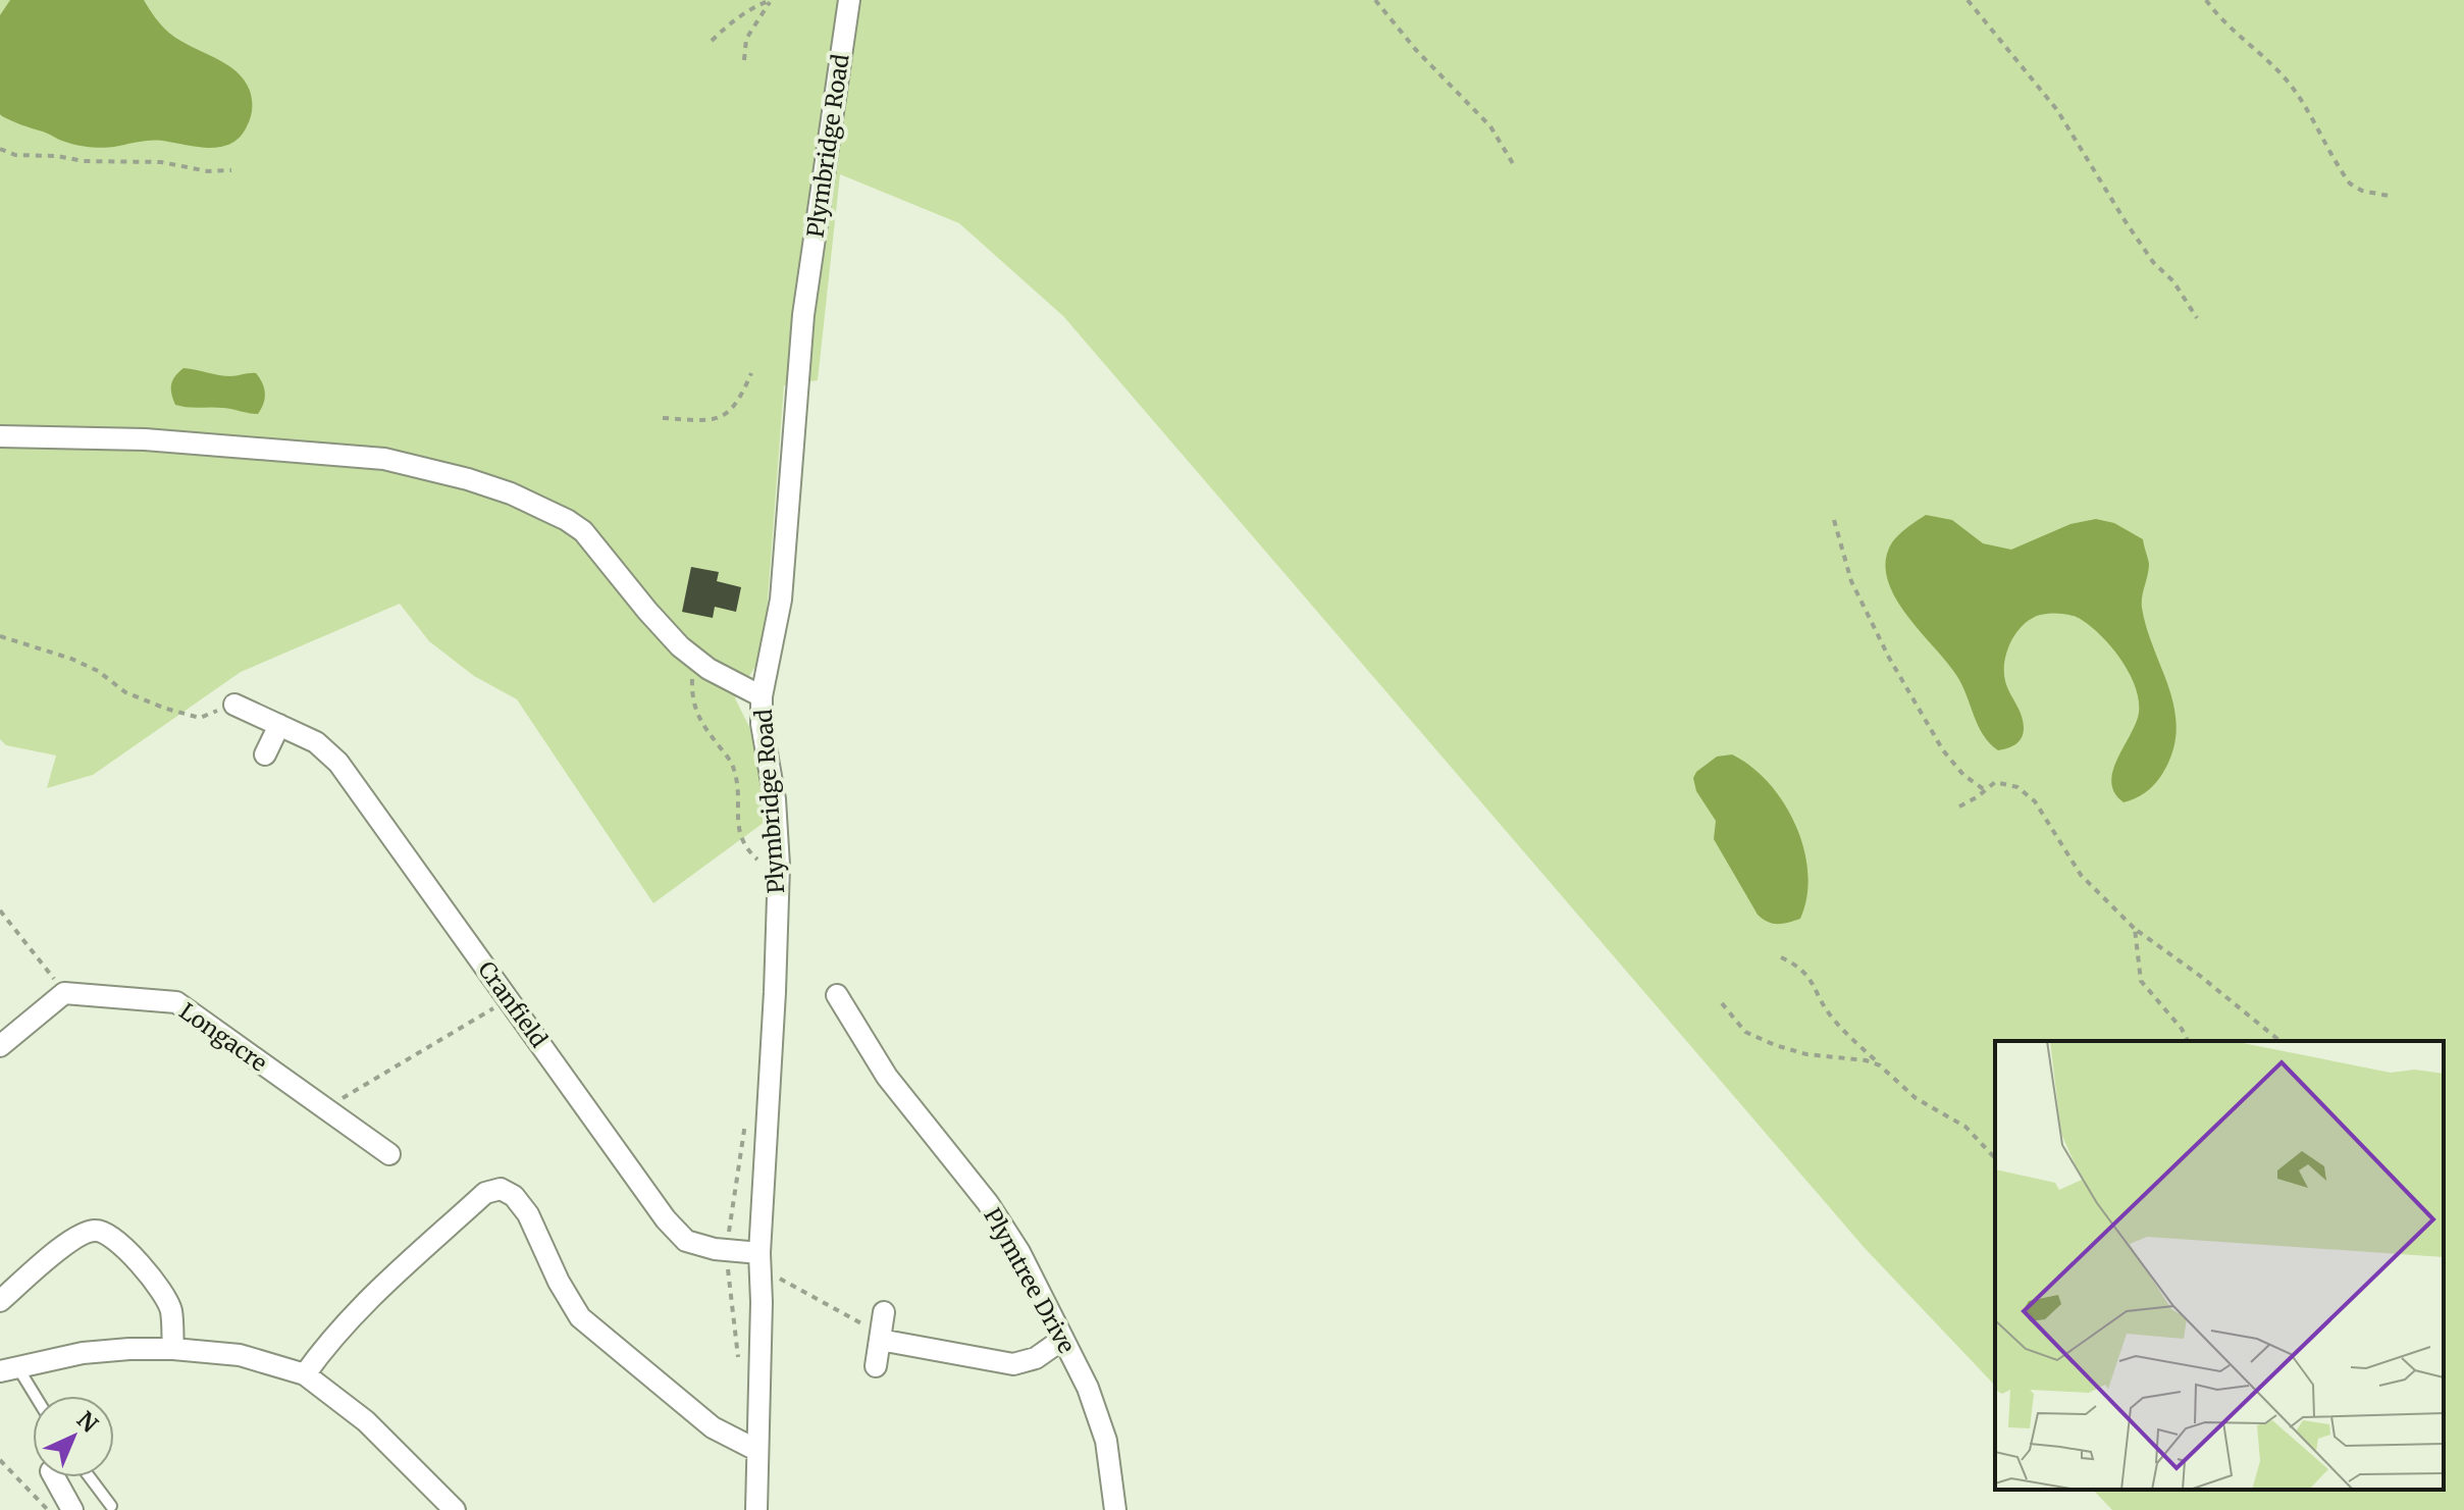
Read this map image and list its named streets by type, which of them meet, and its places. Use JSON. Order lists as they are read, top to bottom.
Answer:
{
  "streets": {
    "street": [
      "Plymbridge Road",
      "Cranfield",
      "Longacre",
      "Plymtree Drive"
    ]
  },
  "crossings": [
    ["Plymbridge Road", "Cranfield"]
  ],
  "north": "top right"
}
